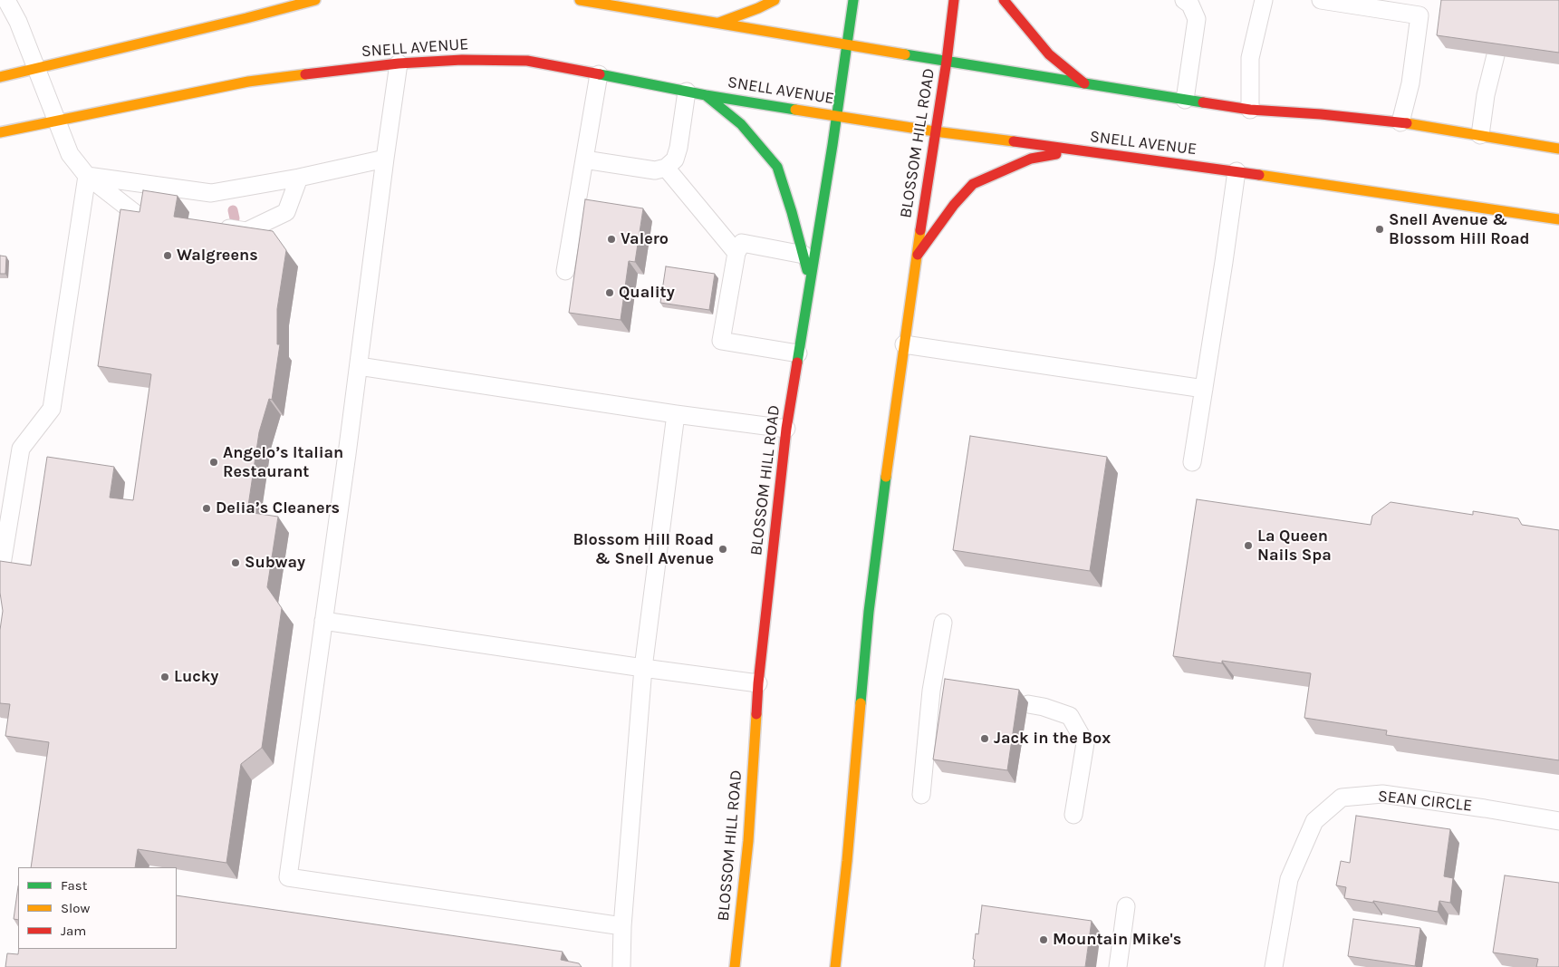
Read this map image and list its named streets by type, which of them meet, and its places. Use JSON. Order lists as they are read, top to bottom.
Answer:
{
  "streets": {
    "main road": ["SNELL AVENUE", "BLOSSOM HILL ROAD"],
    "lane": ["SEAN CIRCLE"]
  },
  "crossings": [
    ["SNELL AVENUE", "BLOSSOM HILL ROAD"]
  ],
  "places": [
    "Snell Avenue & Blossom Hill Road",
    "Valero",
    "Walgreens",
    "Quality",
    "Angelo’s Italian Restaurant",
    "Delia’s Cleaners",
    "La Queen Nails Spa",
    "Blossom Hill Road & Snell Avenue",
    "Subway",
    "Lucky",
    "Jack in the Box",
    "Mountain Mike's"
  ],
  "legend": ["Fast", "Slow", "Jam"]
}
